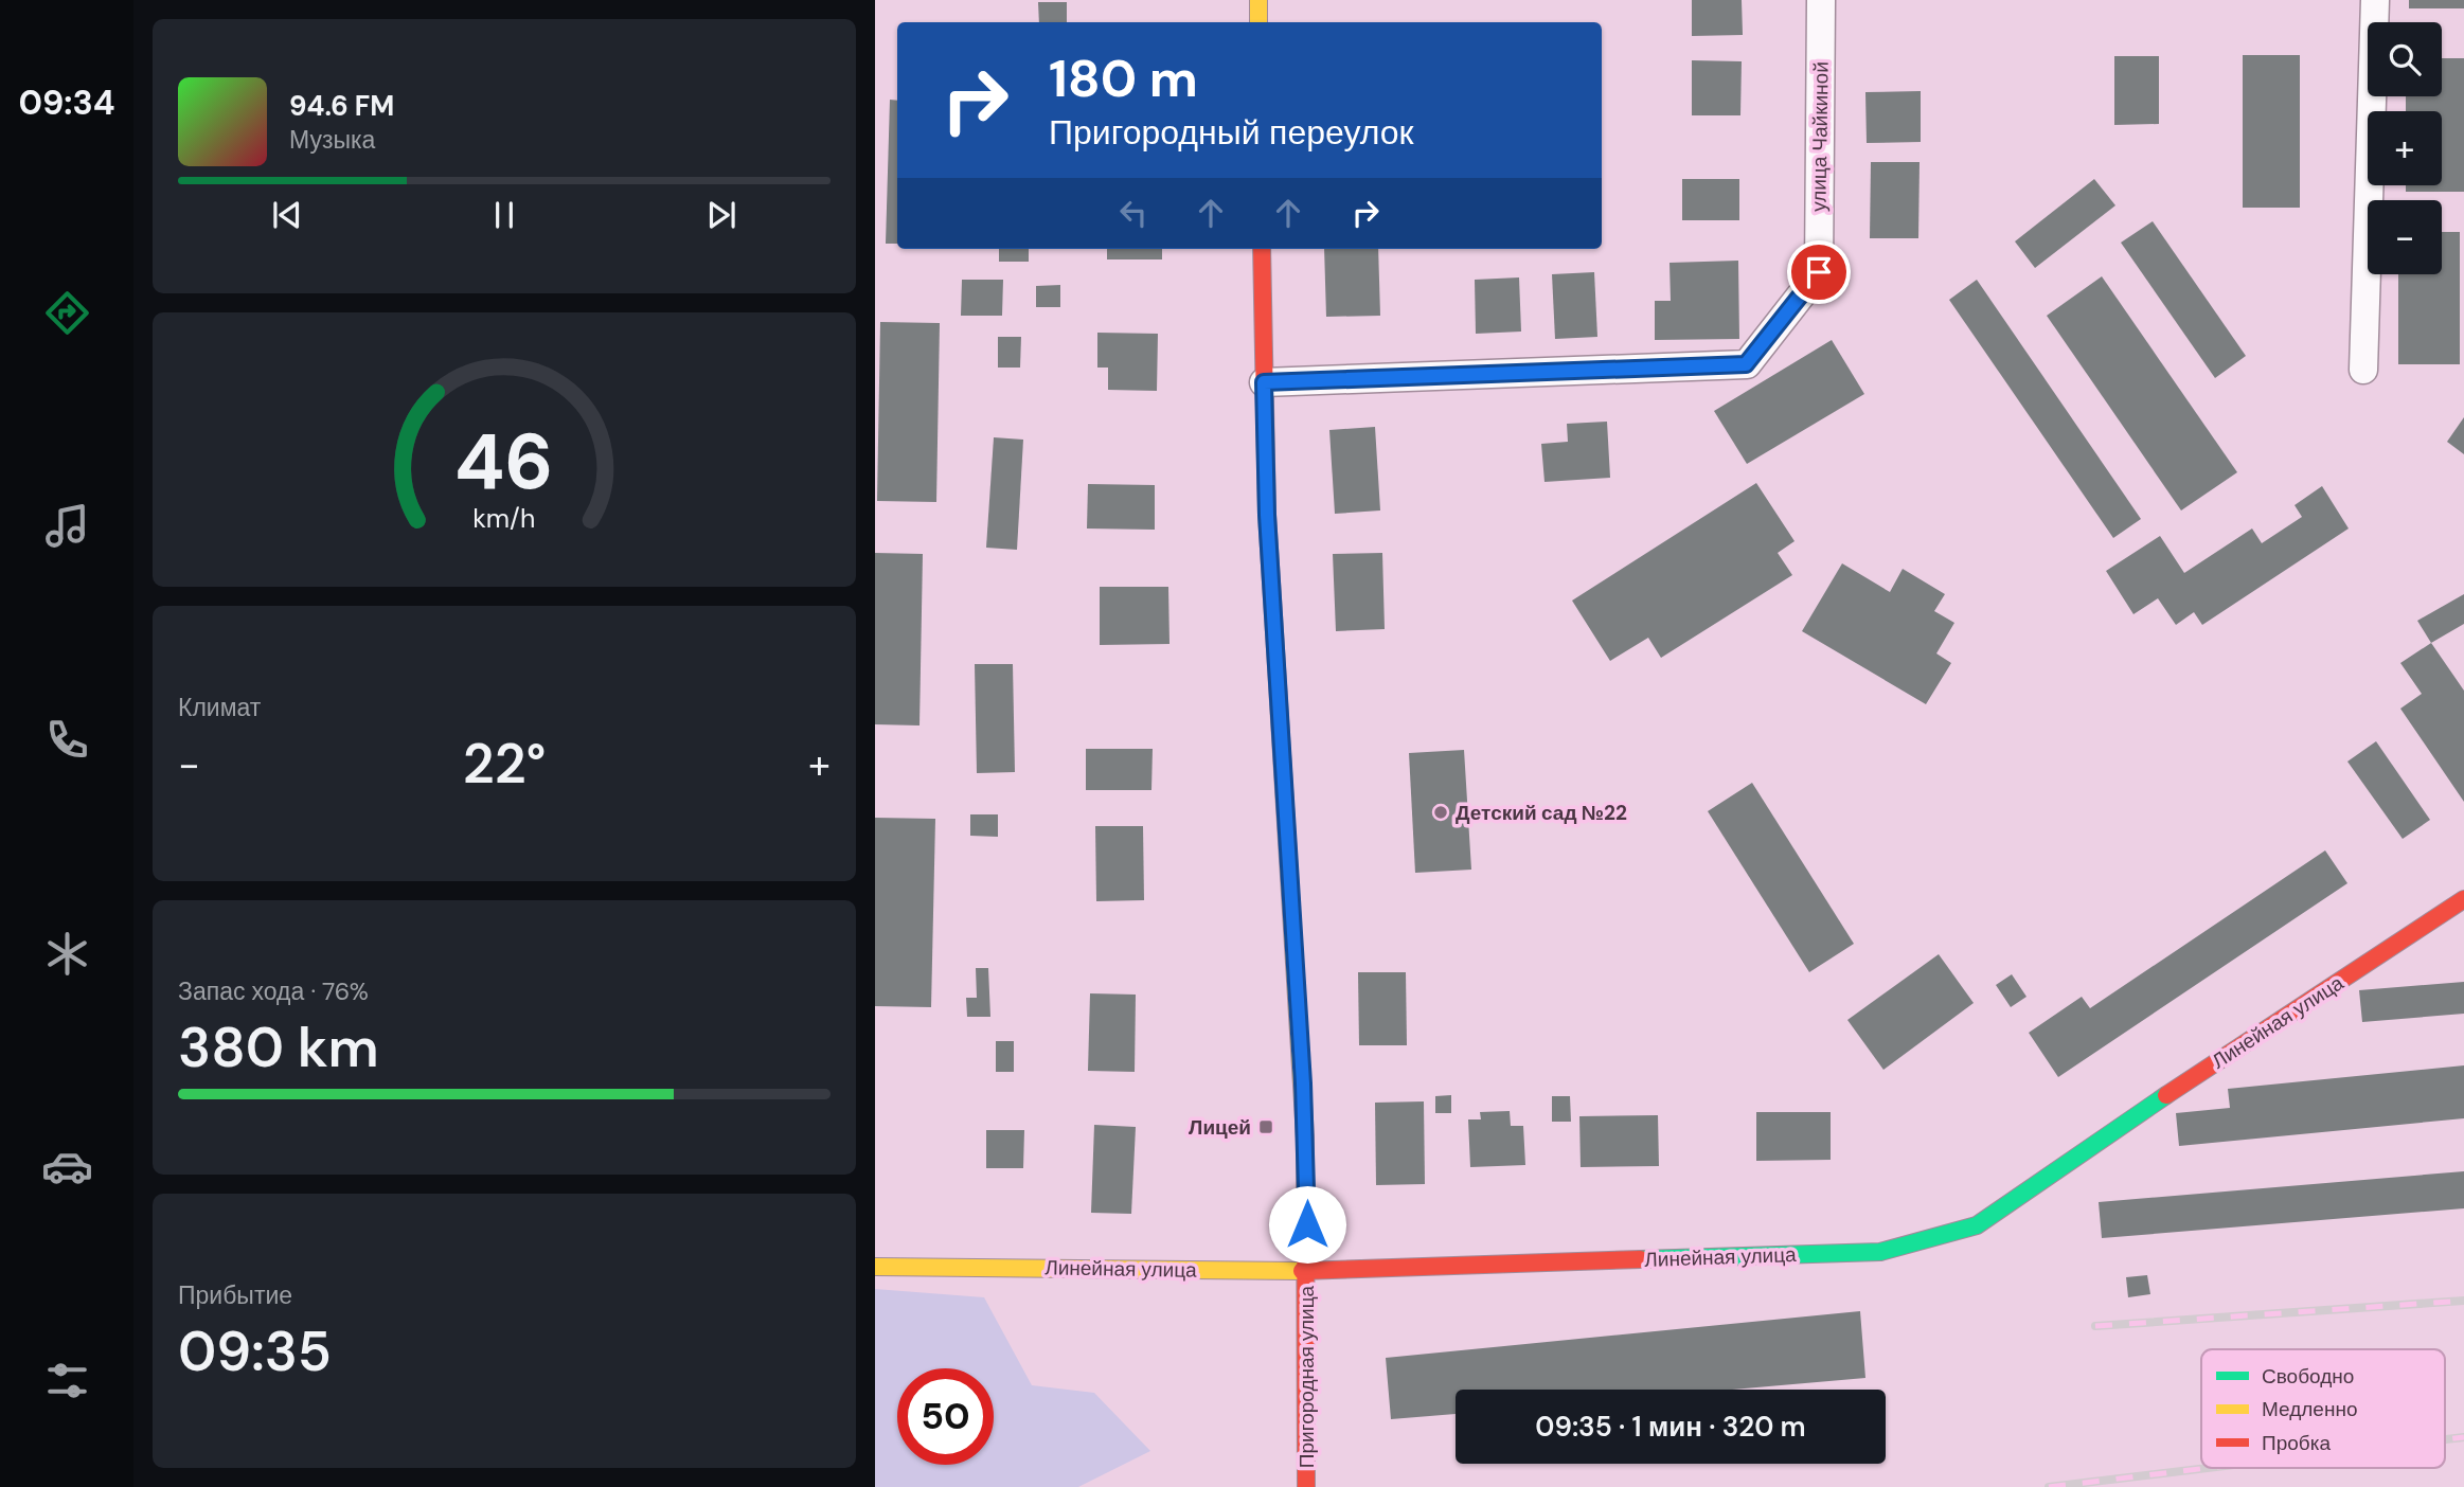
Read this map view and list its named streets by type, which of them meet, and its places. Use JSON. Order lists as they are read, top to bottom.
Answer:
{
  "streets": {
    "street": ["улица Чайкиной", "Линейная улица", "Пригородная улица"]
  },
  "crossings": [
    ["улица Чайкиной", "Пригородная улица"],
    ["Линейная улица", "Пригородная улица"]
  ],
  "places": {
    "other": ["Детский сад №22"],
    "transit": ["Лицей"]
  },
  "legend": ["Свободно", "Медленно", "Пробка"],
  "page": {
    "tabs": "09:34",
    "map_buttons": ["+", "−"],
    "turn": ["180 m", "Пригородный переулок"],
    "song": ["94.6 FM", "Музыка"],
    "tile": [
      "Климат",
      ["Запас хода · 76%", "380 km"],
      ["Прибытие", "09:35"]
    ],
    "heat": ["−", "22°", "+"],
    "limit": "50",
    "trip": "09:35 · 1 мин · 320 m",
    "gauge": ["46", "km/h"]
  }
}
